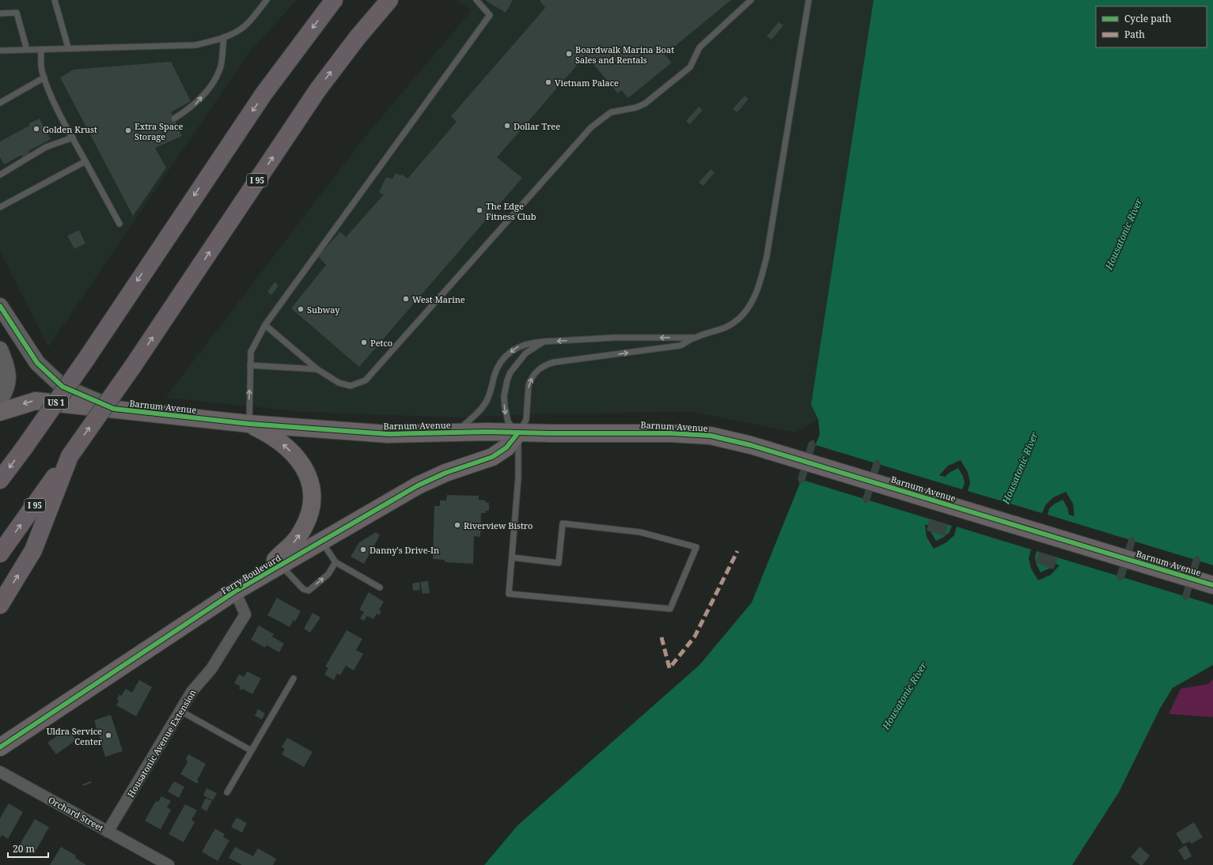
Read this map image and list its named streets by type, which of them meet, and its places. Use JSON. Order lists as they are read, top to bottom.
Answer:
{
  "streets": {
    "highway": ["I 95"],
    "main road": ["US 1", "Barnum Avenue", "Ferry Boulevard"],
    "street": ["Housatonic Avenue Extension", "Orchard Street"]
  },
  "crossings": [
    ["Barnum Avenue", "Ferry Boulevard"],
    ["Ferry Boulevard", "Housatonic Avenue Extension"],
    ["Housatonic Avenue Extension", "Orchard Street"]
  ],
  "water": ["Housatonic River"],
  "places": [
    "Boardwalk Marina Boat Sales and Rentals",
    "Vietnam Palace",
    "Dollar Tree",
    "Golden Krust",
    "Extra Space Storage",
    "The Edge Fitness Club",
    "West Marine",
    "Subway",
    "Petco",
    "Riverview Bistro",
    "Danny's Drive-In",
    "Uldra Service Center"
  ],
  "legend": ["Cycle path", "Path"],
  "scale_bar": "20 m"
}
